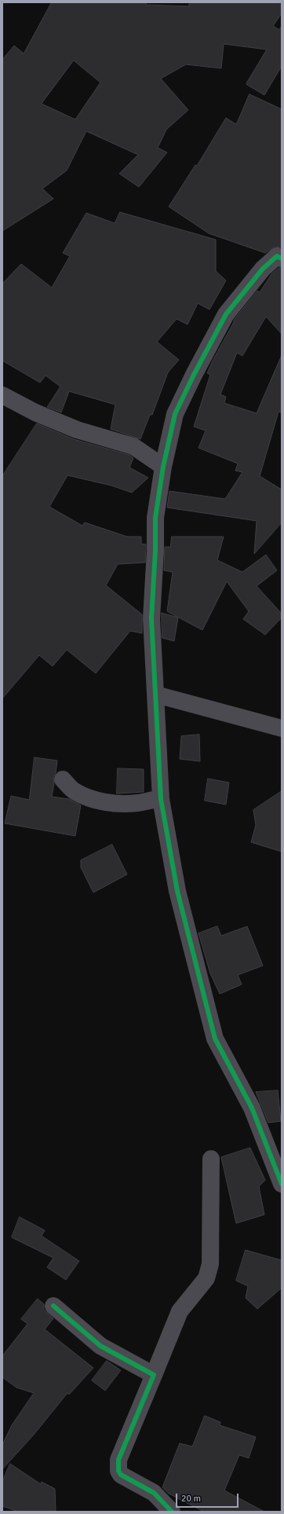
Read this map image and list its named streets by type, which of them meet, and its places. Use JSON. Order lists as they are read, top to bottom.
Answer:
{
  "scale_bar": "20 m"
}
